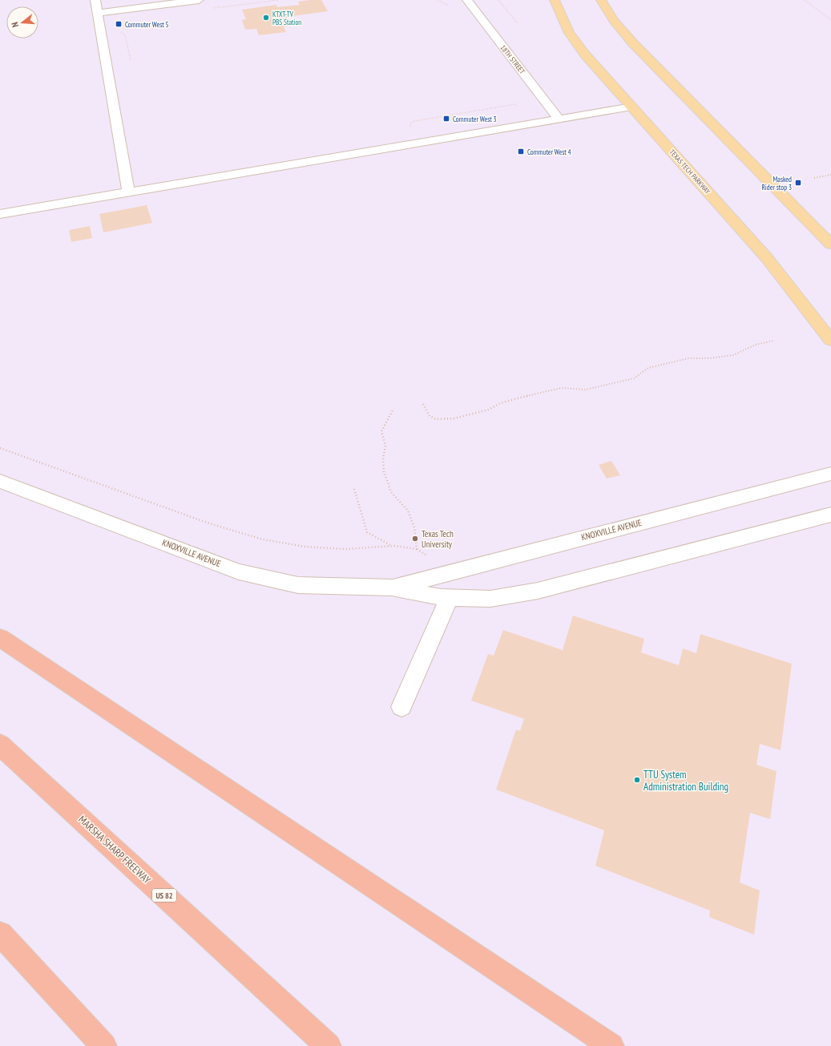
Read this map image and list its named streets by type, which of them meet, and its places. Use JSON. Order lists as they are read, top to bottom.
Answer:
{
  "streets": {
    "highway": ["MARSHA SHARP FREEWAY", "US 82"],
    "main road": ["TEXAS TECH PARKWAY"],
    "street": ["18TH STREET", "KNOXVILLE AVENUE"]
  },
  "places": {
    "other": ["KTXT-TV PBS Station", "Texas Tech University", "TTU System Administration Building"],
    "transit": [
      "Commuter West 5",
      "Commuter West 3",
      "Commuter West 4",
      "Masked Rider stop 3"
    ]
  },
  "north": "left"
}
